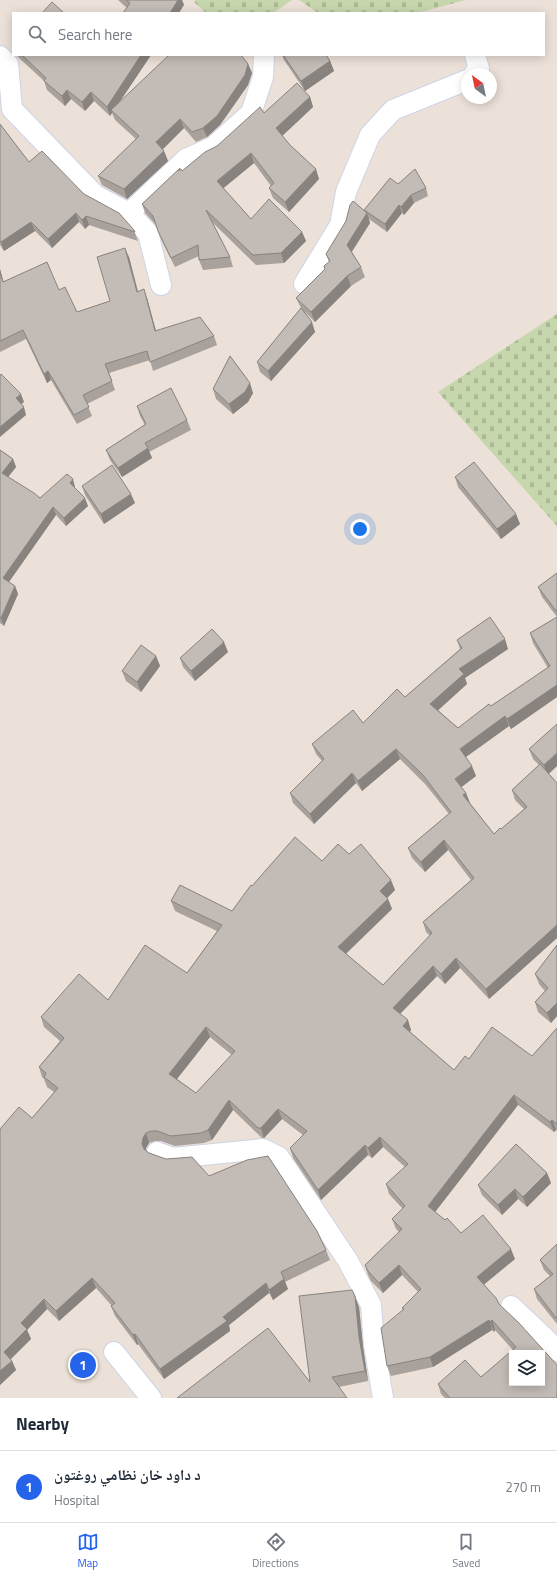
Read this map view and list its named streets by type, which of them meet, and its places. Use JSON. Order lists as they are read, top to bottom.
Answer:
{
  "north": "top left",
  "page": {
    "search": "Search here",
    "pins": "1",
    "heading": "Nearby",
    "list": [
      {
        "mark": "1",
        "name": "د داود خان نظامي روغتون",
        "note": "Hospital",
        "value": "270 m"
      }
    ],
    "nav": ["Map", "Directions", "Saved"]
  }
}
